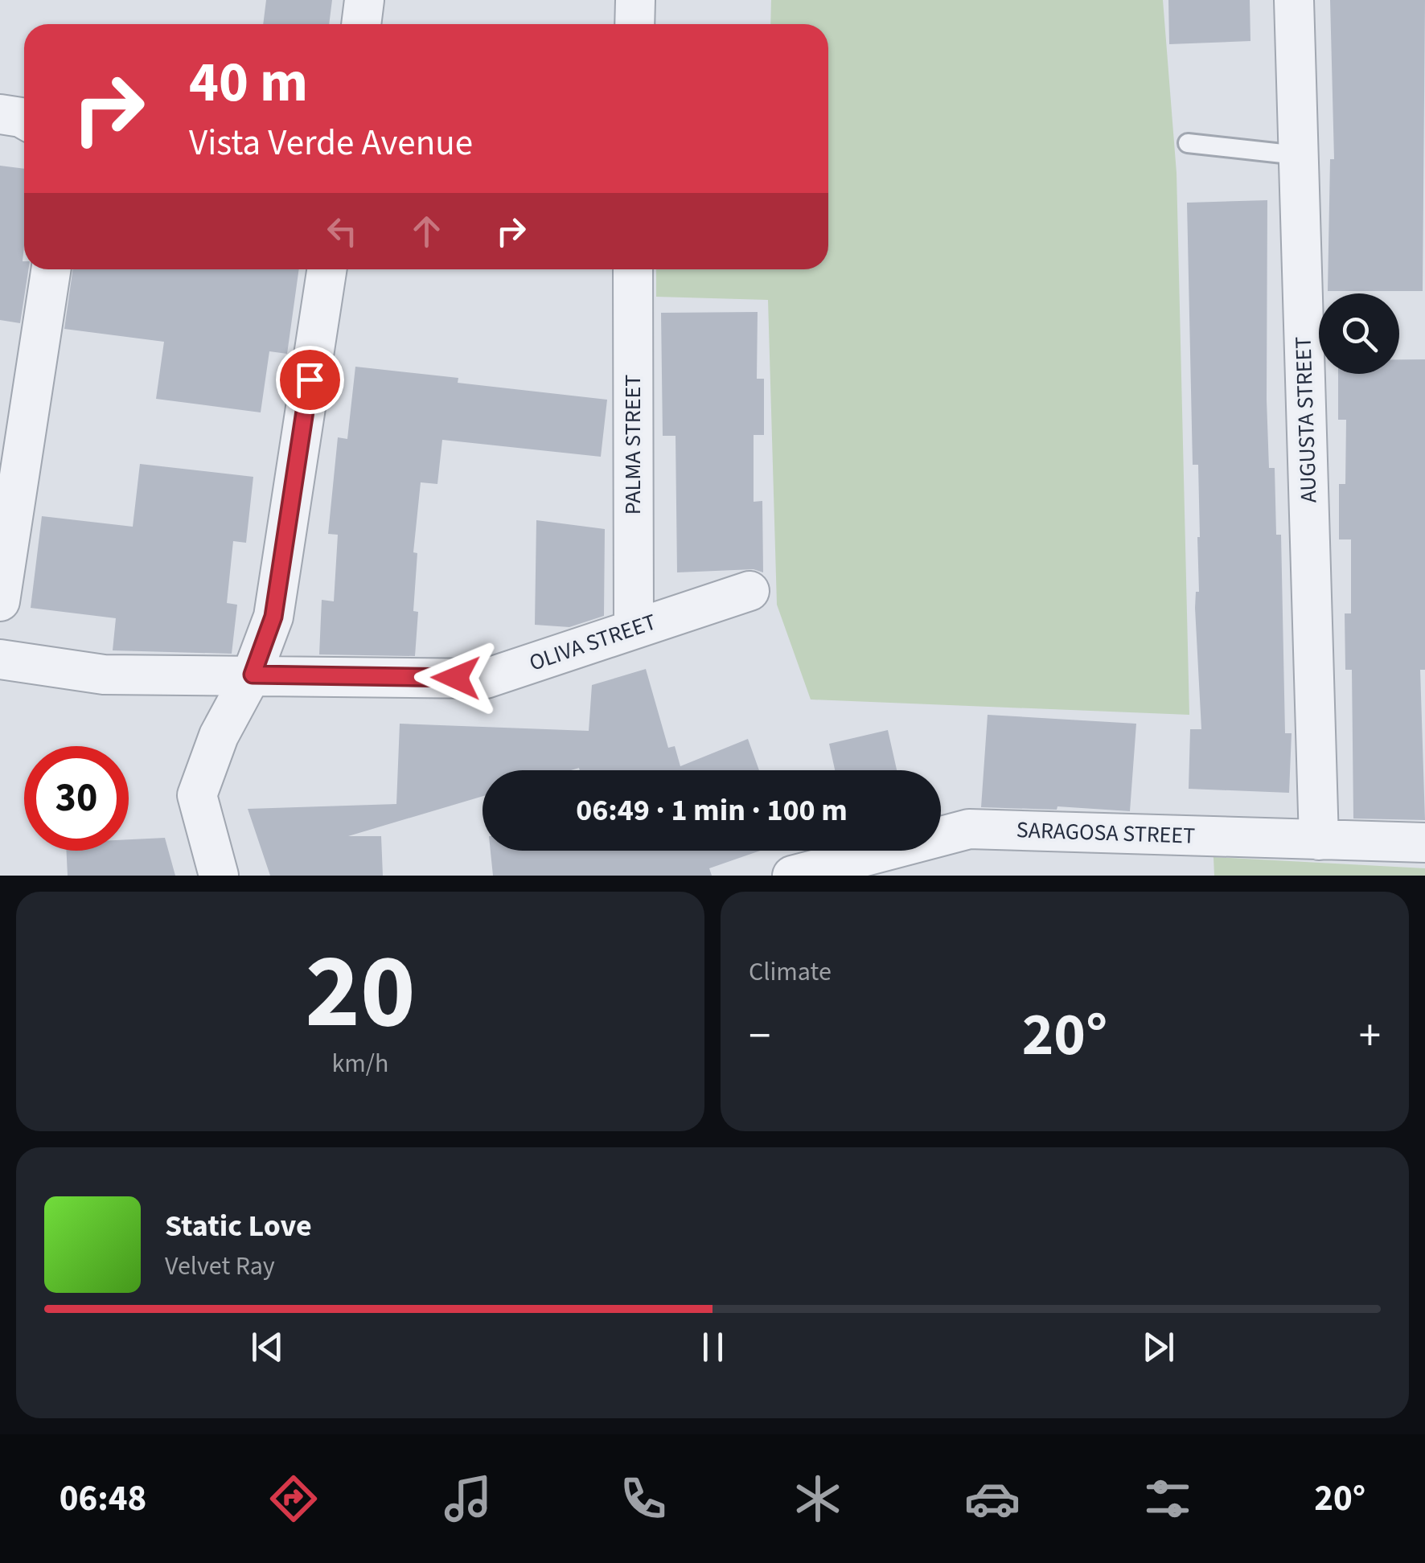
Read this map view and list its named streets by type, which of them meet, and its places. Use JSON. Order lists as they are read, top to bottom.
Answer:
{
  "streets": {
    "street": [
      "AUGUSTA STREET",
      "PALMA STREET",
      "OLIVA STREET",
      "SARAGOSA STREET"
    ]
  },
  "crossings": [
    ["AUGUSTA STREET", "SARAGOSA STREET"],
    ["PALMA STREET", "OLIVA STREET"]
  ],
  "page": {
    "turn": ["40 m", "Vista Verde Avenue"],
    "limit": "30",
    "trip": "06:49 · 1 min · 100 m",
    "tile": [
      ["20", "km/h"],
      "Climate"
    ],
    "heat": ["−", "20°", "+"],
    "song": ["Static Love", "Velvet Ray"],
    "tabs": ["06:48", "20°"]
  }
}
